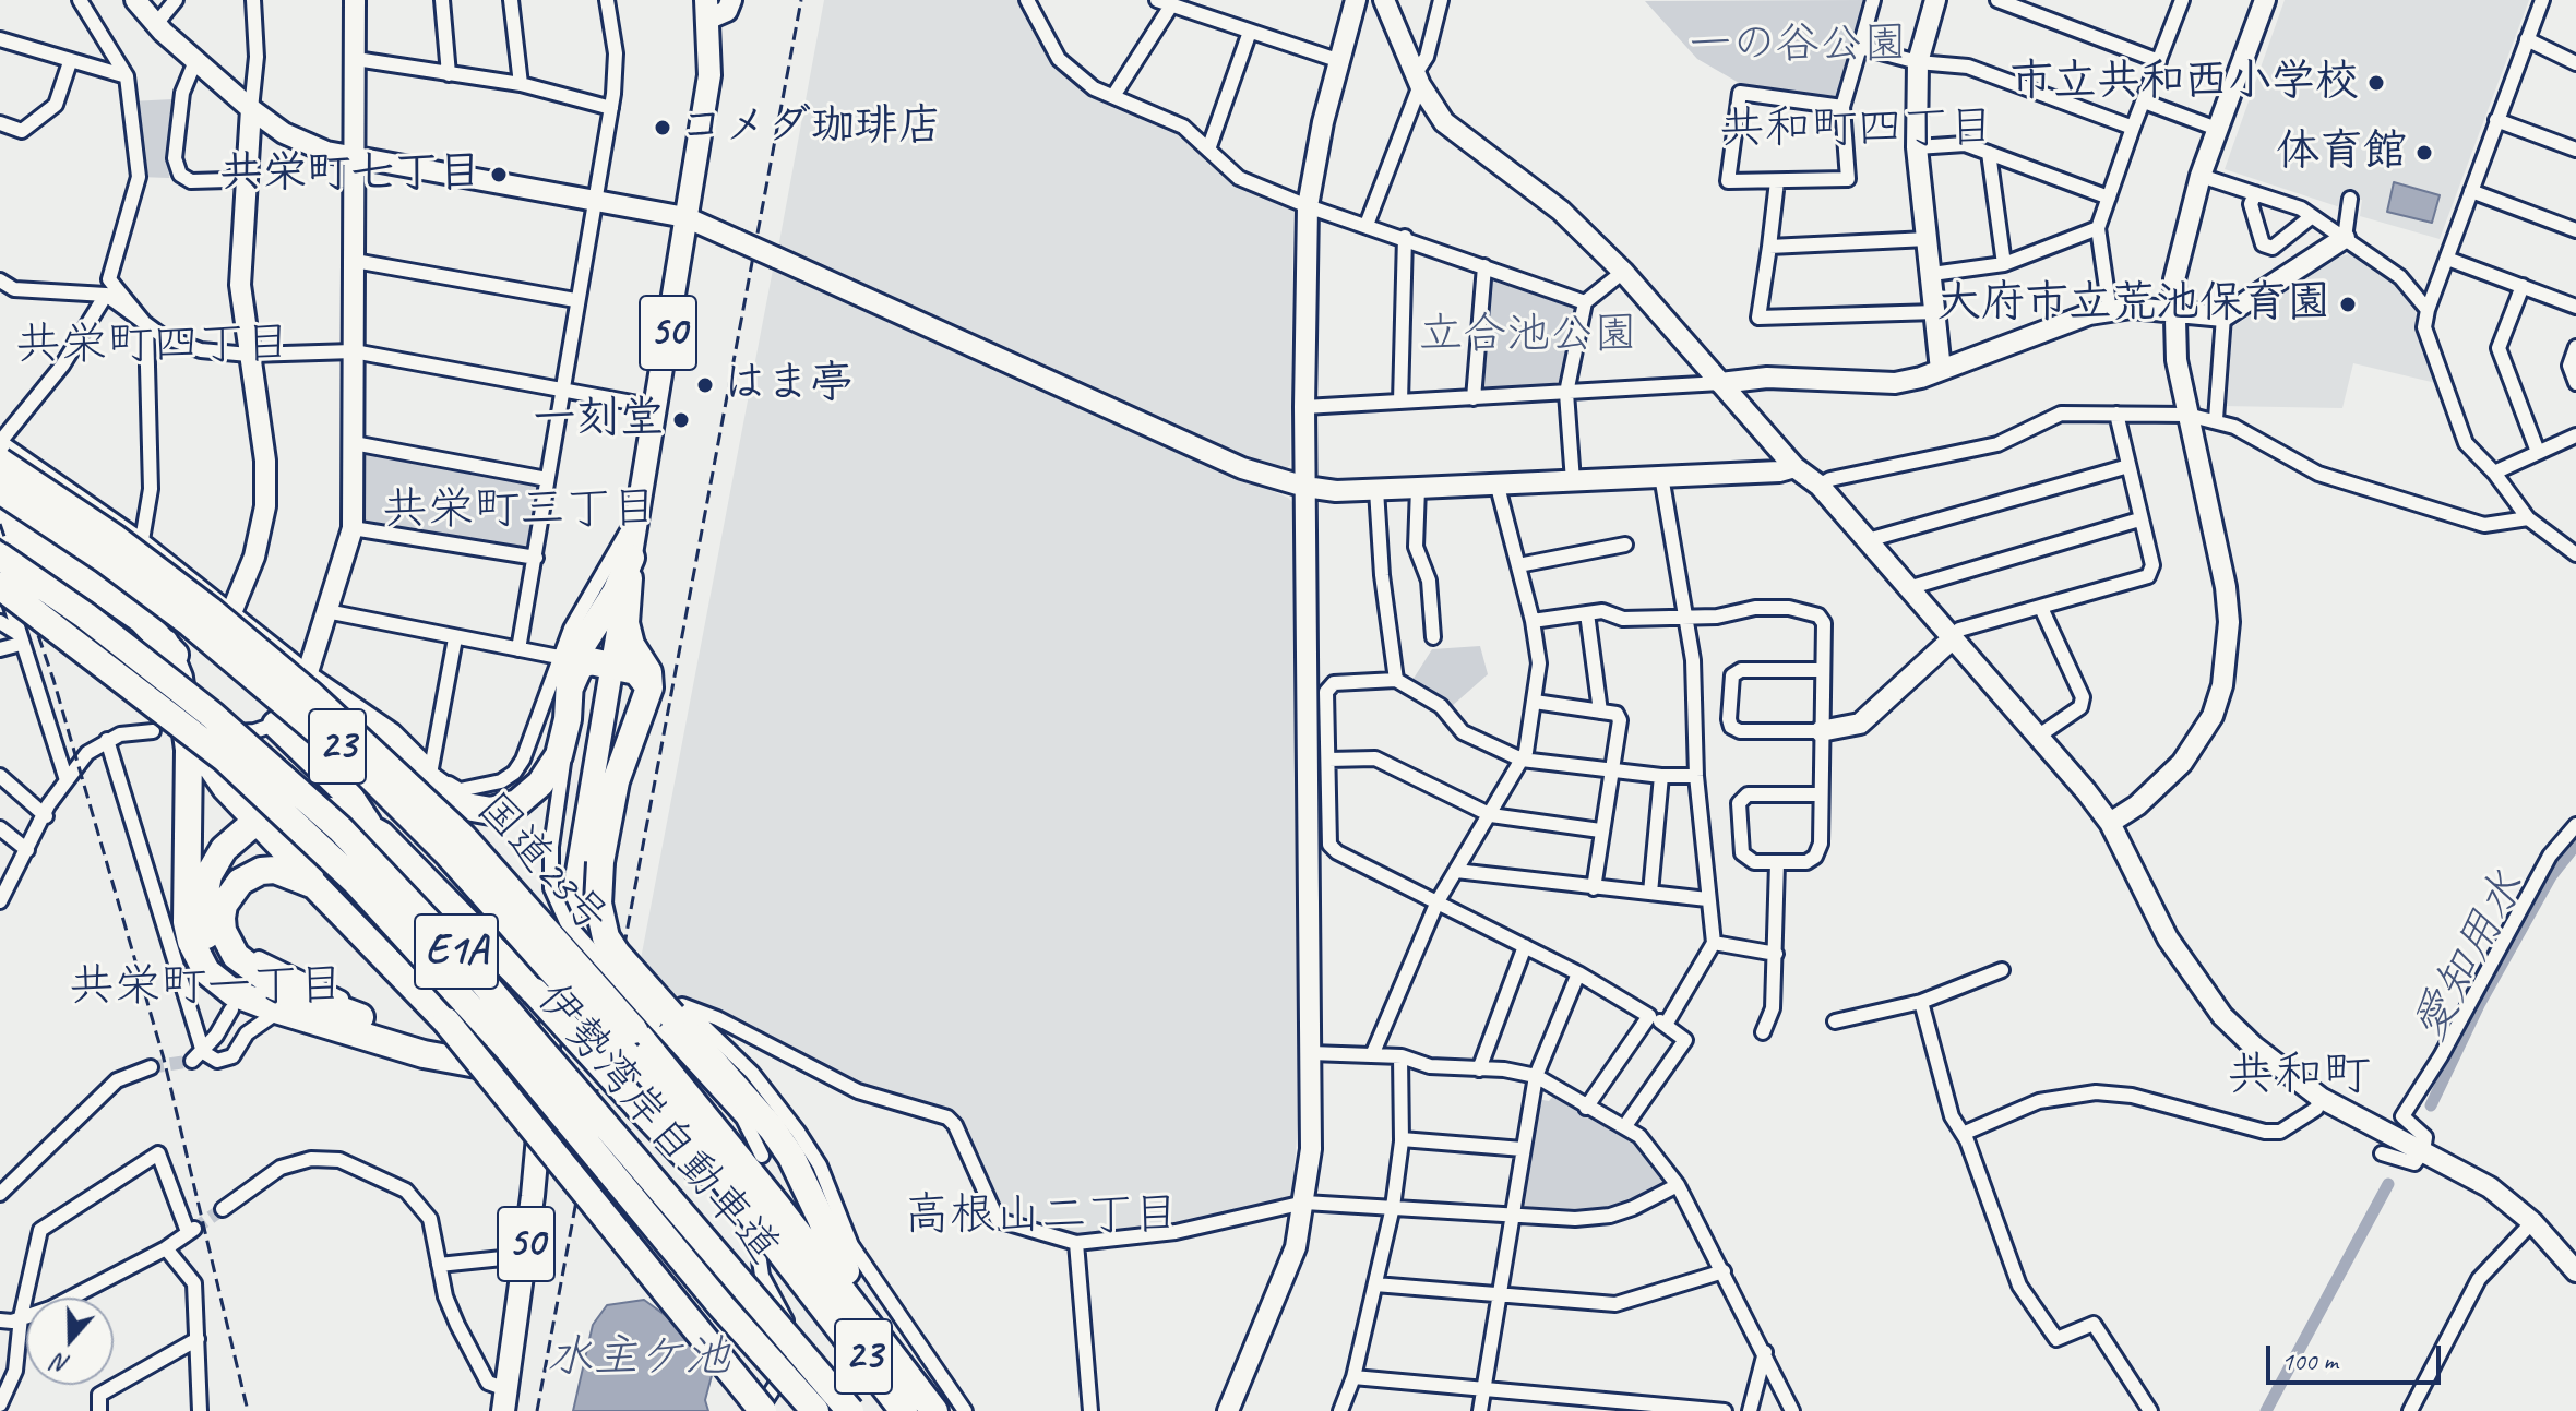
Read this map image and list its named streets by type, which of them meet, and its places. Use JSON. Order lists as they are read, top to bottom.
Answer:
{
  "streets": {
    "highway": [
      "23",
      "国道23号",
      "E1A",
      "伊勢湾岸自動車道"
    ],
    "main road": ["50"]
  },
  "districts": [
    "共和町四丁目",
    "共栄町四丁目",
    "共栄町三丁目",
    "共栄町一丁目",
    "共和町",
    "高根山二丁目"
  ],
  "water": ["愛知用水", "水主ケ池"],
  "parks": ["一の谷公園", "立合池公園"],
  "places": [
    "市立共和西小学校",
    "コメダ珈琲店",
    "体育館",
    "共栄町七丁目",
    "大府市立荒池保育園",
    "はま亭",
    "一刻堂"
  ],
  "scale_bar": "100 m",
  "north": "bottom"
}
